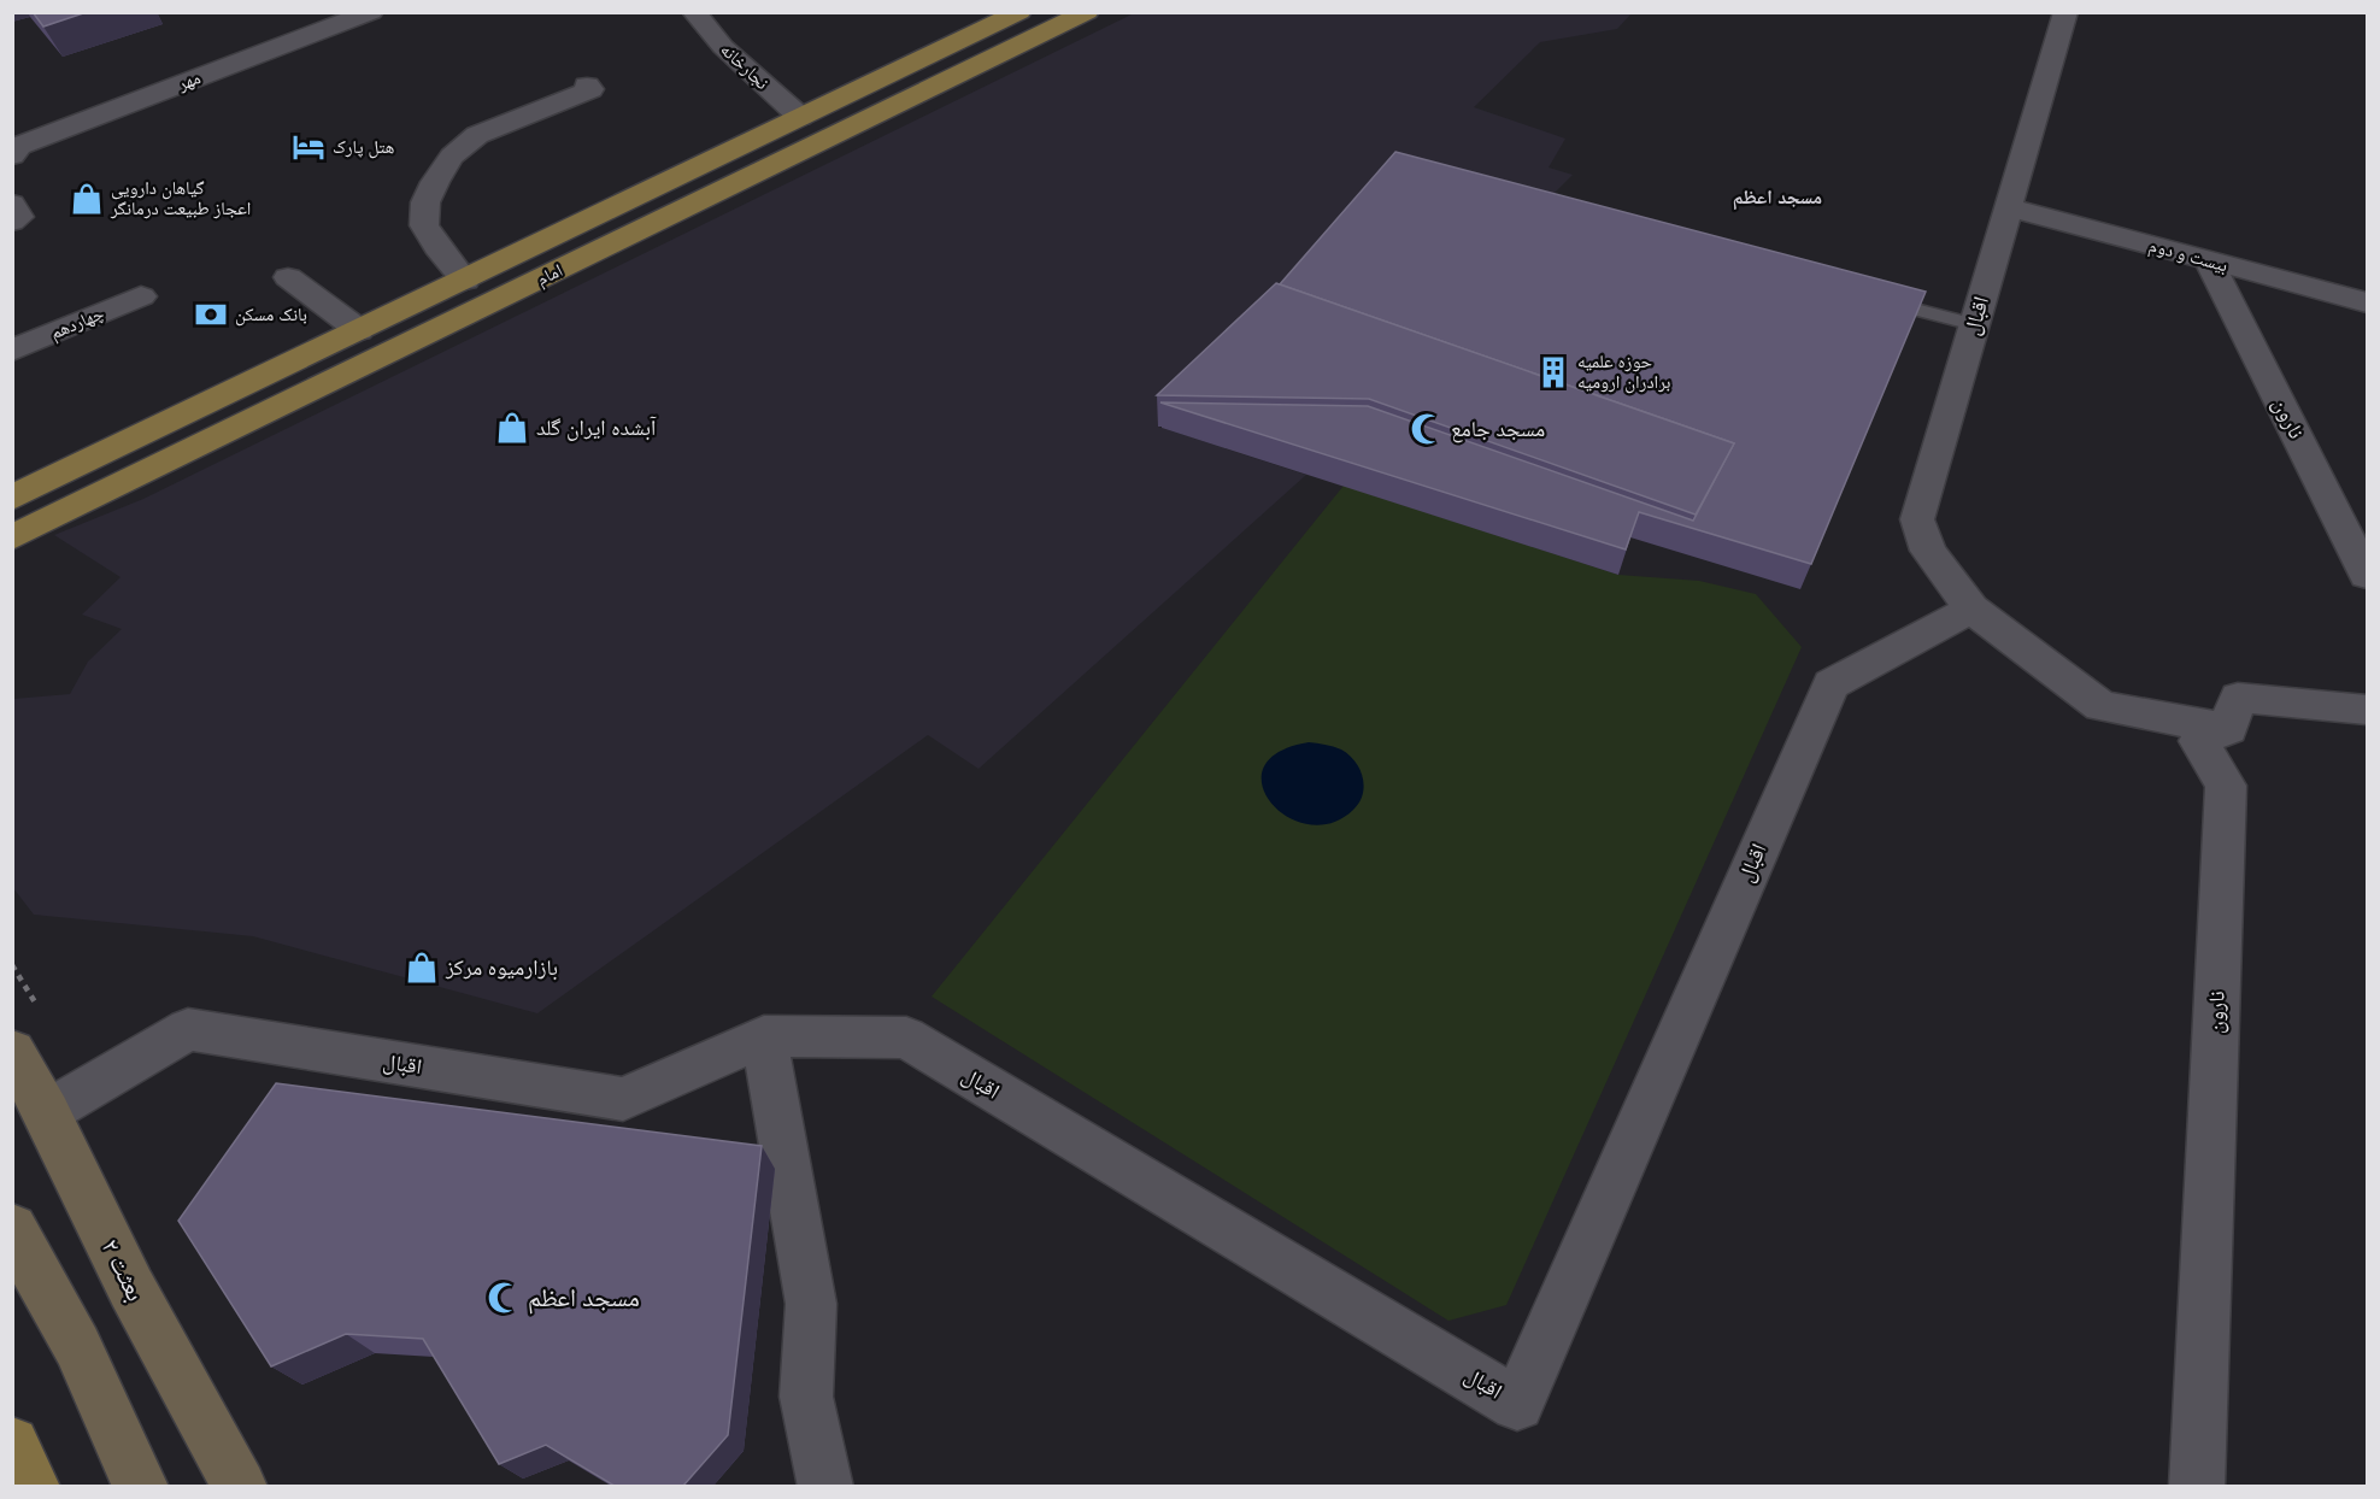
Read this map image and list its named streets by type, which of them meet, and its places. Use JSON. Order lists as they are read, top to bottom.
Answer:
{
  "streets": {
    "main road": ["امام", "بعثت ۲"],
    "street": [
      "نجارخانه",
      "مهر",
      "بیست و دوم",
      "اقبال",
      "چهاردهم",
      "نارون"
    ]
  },
  "crossings": [
    ["نجارخانه", "امام"],
    ["بیست و دوم", "اقبال"],
    ["بیست و دوم", "نارون"],
    ["اقبال", "بعثت ۲"]
  ],
  "districts": ["مسجد اعظم"],
  "places": {
    "hotel": ["هتل پارک"],
    "shop": ["گیاهان دارویی اعجاز طبیعت درمانگر", "آبشده ایران گلد", "بازارمیوه مرکز"],
    "bank": ["بانک مسکن"],
    "building": ["حوزه علمیه برادران ارومیه"],
    "mosque": ["مسجد جامع", "مسجد اعظم"]
  }
}
